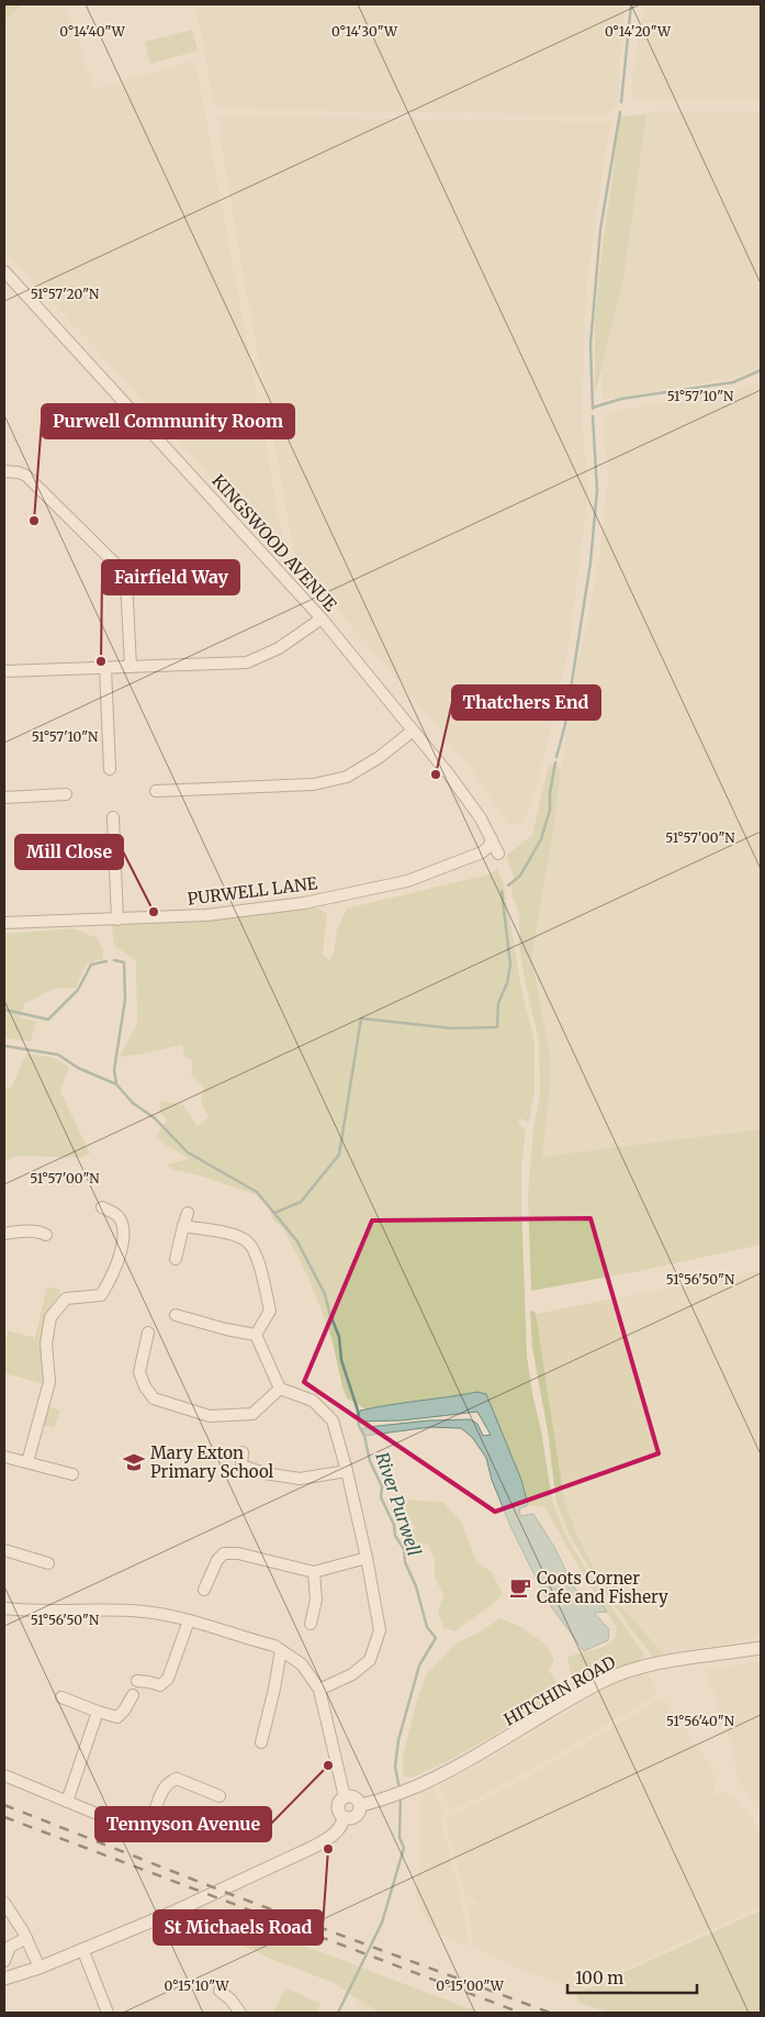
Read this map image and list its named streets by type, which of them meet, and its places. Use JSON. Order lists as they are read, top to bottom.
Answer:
{
  "streets": {
    "street": ["KINGSWOOD AVENUE", "PURWELL LANE", "HITCHIN ROAD"]
  },
  "crossings": [
    ["KINGSWOOD AVENUE", "PURWELL LANE"]
  ],
  "water": ["River Purwell"],
  "places": {
    "other": [
      "Purwell Community Room",
      "Fairfield Way",
      "Thatchers End",
      "Mill Close",
      "Tennyson Avenue",
      "St Michaels Road"
    ],
    "school or university": ["Mary Exton Primary School"],
    "cafe": ["Coots Corner Cafe and Fishery"]
  },
  "scale_bar": "100 m",
  "coordinates": [
    "0°14'40\"W",
    "0°14'30\"W",
    "0°14'20\"W",
    "51°57'20\"N",
    "51°57'10\"N",
    "51°57'00\"N",
    "51°56'50\"N",
    "51°56'40\"N",
    "0°15'10\"W",
    "0°15'00\"W"
  ]
}
